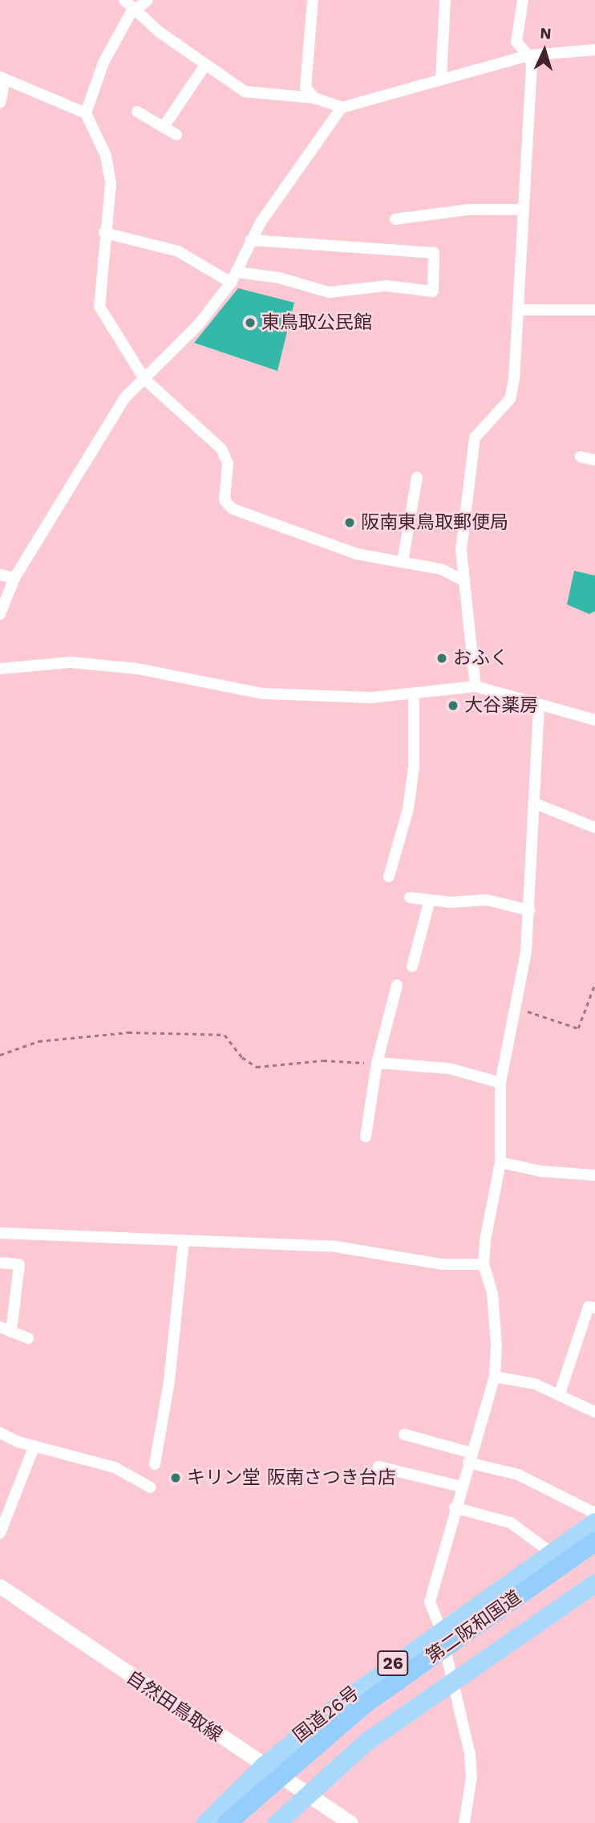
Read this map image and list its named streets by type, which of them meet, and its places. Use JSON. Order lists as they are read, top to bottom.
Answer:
{
  "streets": {
    "highway": ["第二阪和国道", "26", "国道26号"],
    "main road": ["自然田鳥取線"]
  },
  "crossings": [
    ["自然田鳥取線", "国道26号"]
  ],
  "places": [
    "東鳥取公民館",
    "阪南東鳥取郵便局",
    "おふく",
    "大谷薬房",
    "キリン堂 阪南さつき台店"
  ],
  "north": "top"
}
